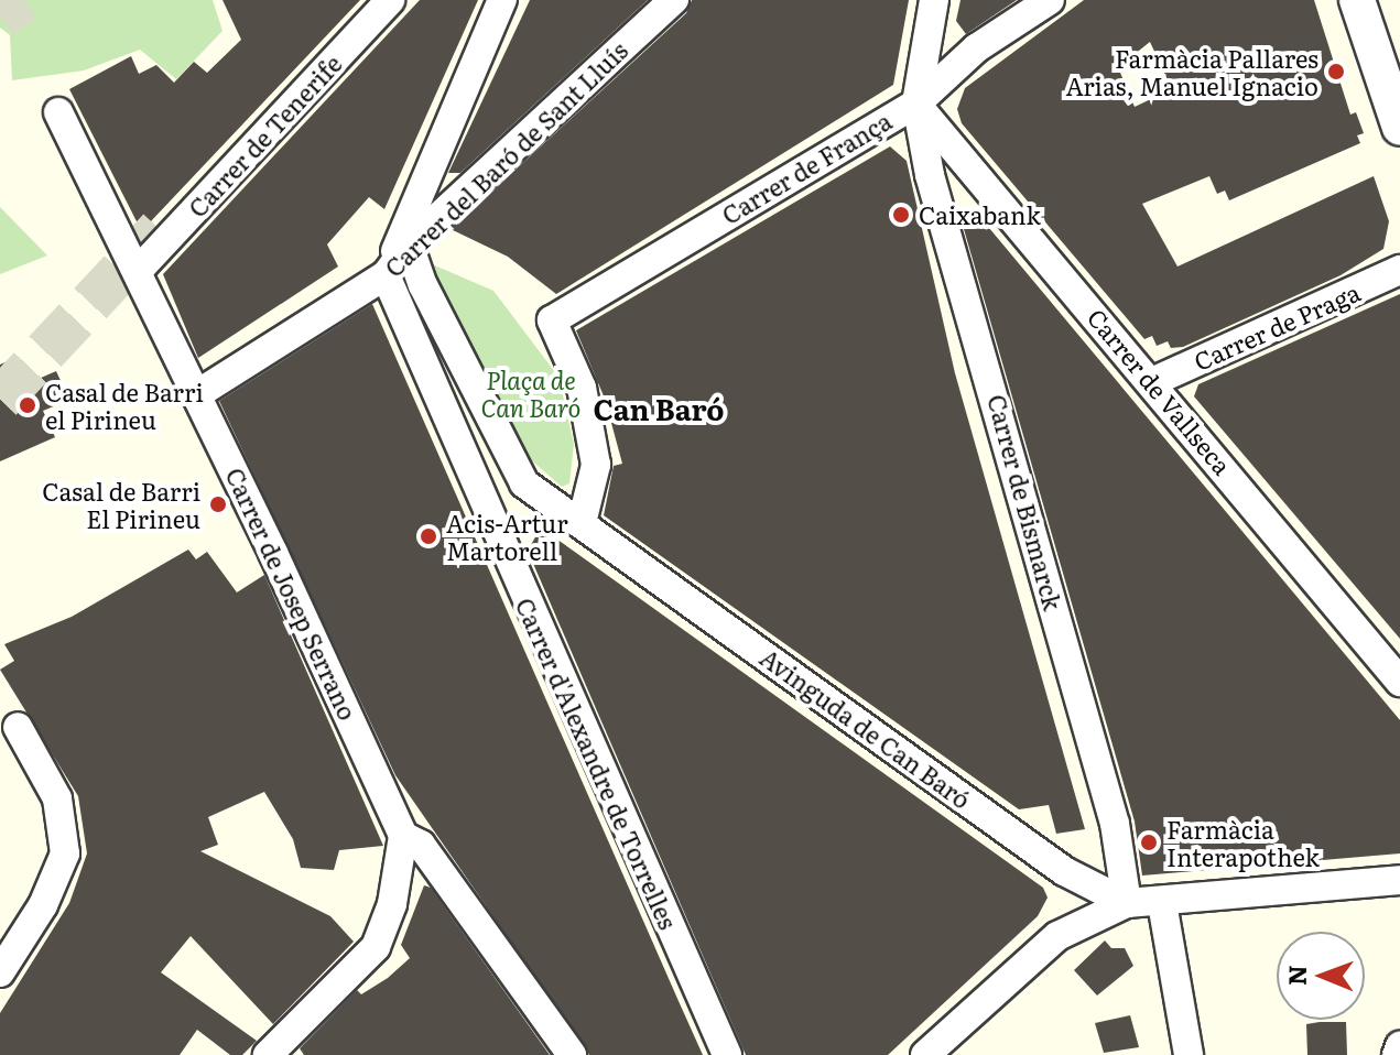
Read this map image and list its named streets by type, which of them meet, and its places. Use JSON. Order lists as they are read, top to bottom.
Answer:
{
  "streets": {
    "street": [
      "Carrer de Tenerife",
      "Carrer del Baró de Sant Lluís",
      "Carrer de França",
      "Carrer de Praga",
      "Carrer de Vallseca",
      "Carrer de Bismarck",
      "Carrer de Josep Serrano",
      "Avinguda de Can Baró",
      "Carrer d'Alexandre de Torrelles"
    ]
  },
  "crossings": [
    ["Carrer de Tenerife", "Carrer de Josep Serrano"],
    ["Carrer del Baró de Sant Lluís", "Carrer de Josep Serrano"],
    ["Carrer del Baró de Sant Lluís", "Carrer d'Alexandre de Torrelles"],
    ["Carrer de França", "Carrer de Vallseca"],
    ["Carrer de França", "Carrer de Bismarck"],
    ["Carrer de França", "Avinguda de Can Baró"],
    ["Carrer de Praga", "Carrer de Vallseca"],
    ["Carrer de Vallseca", "Carrer de Bismarck"],
    ["Carrer de Bismarck", "Avinguda de Can Baró"]
  ],
  "districts": ["Can Baró"],
  "parks": ["Plaça de Can Baró"],
  "places": [
    "Farmàcia Pallares Arias, Manuel Ignacio",
    "Caixabank",
    "Casal de Barri el Pirineu",
    "Casal de Barri El Pirineu",
    "Acis-Artur Martorell",
    "Farmàcia Interapothek"
  ],
  "north": "left"
}
